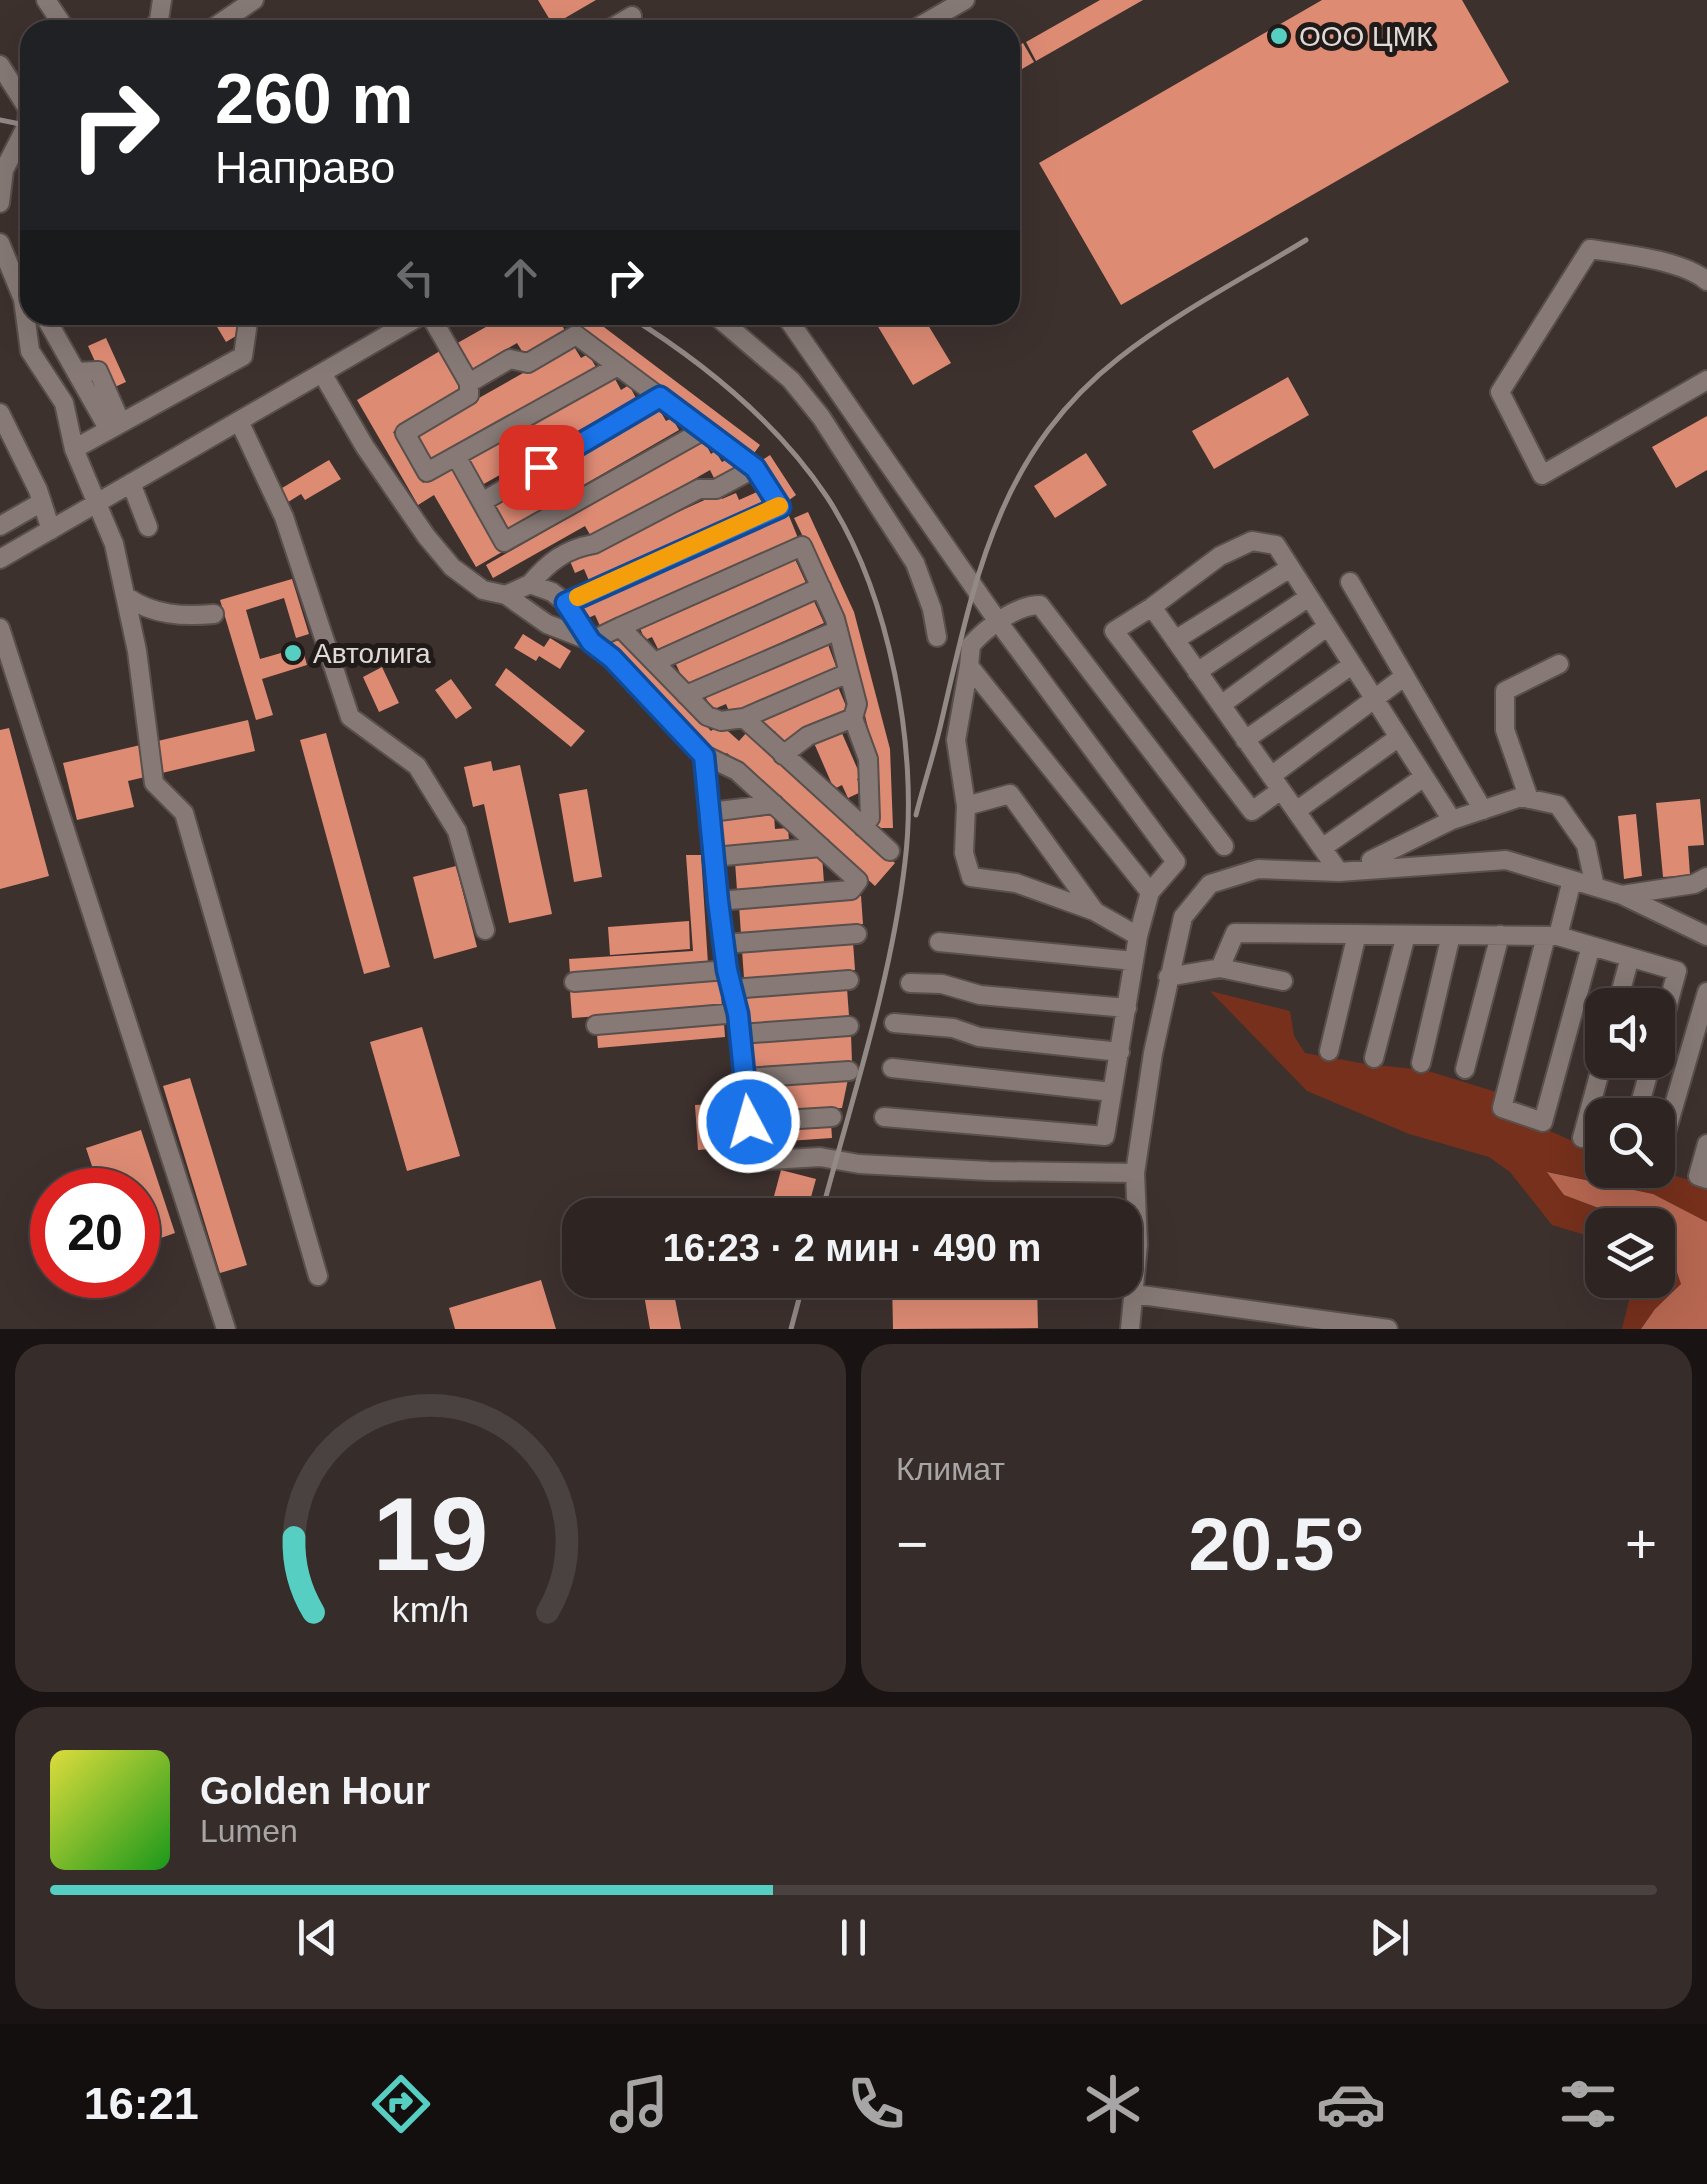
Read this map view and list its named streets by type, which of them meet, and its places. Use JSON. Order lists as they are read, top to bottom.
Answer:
{
  "places": ["ООО ЦМК", "Автолига"],
  "page": {
    "turn": ["260 m", "Направо"],
    "limit": "20",
    "trip": "16:23 · 2 мин · 490 m",
    "tile": "Климат",
    "heat": ["−", "20.5°", "+"],
    "song": ["Golden Hour", "Lumen"],
    "tabs": "16:21",
    "gauge": ["19", "km/h"]
  }
}
